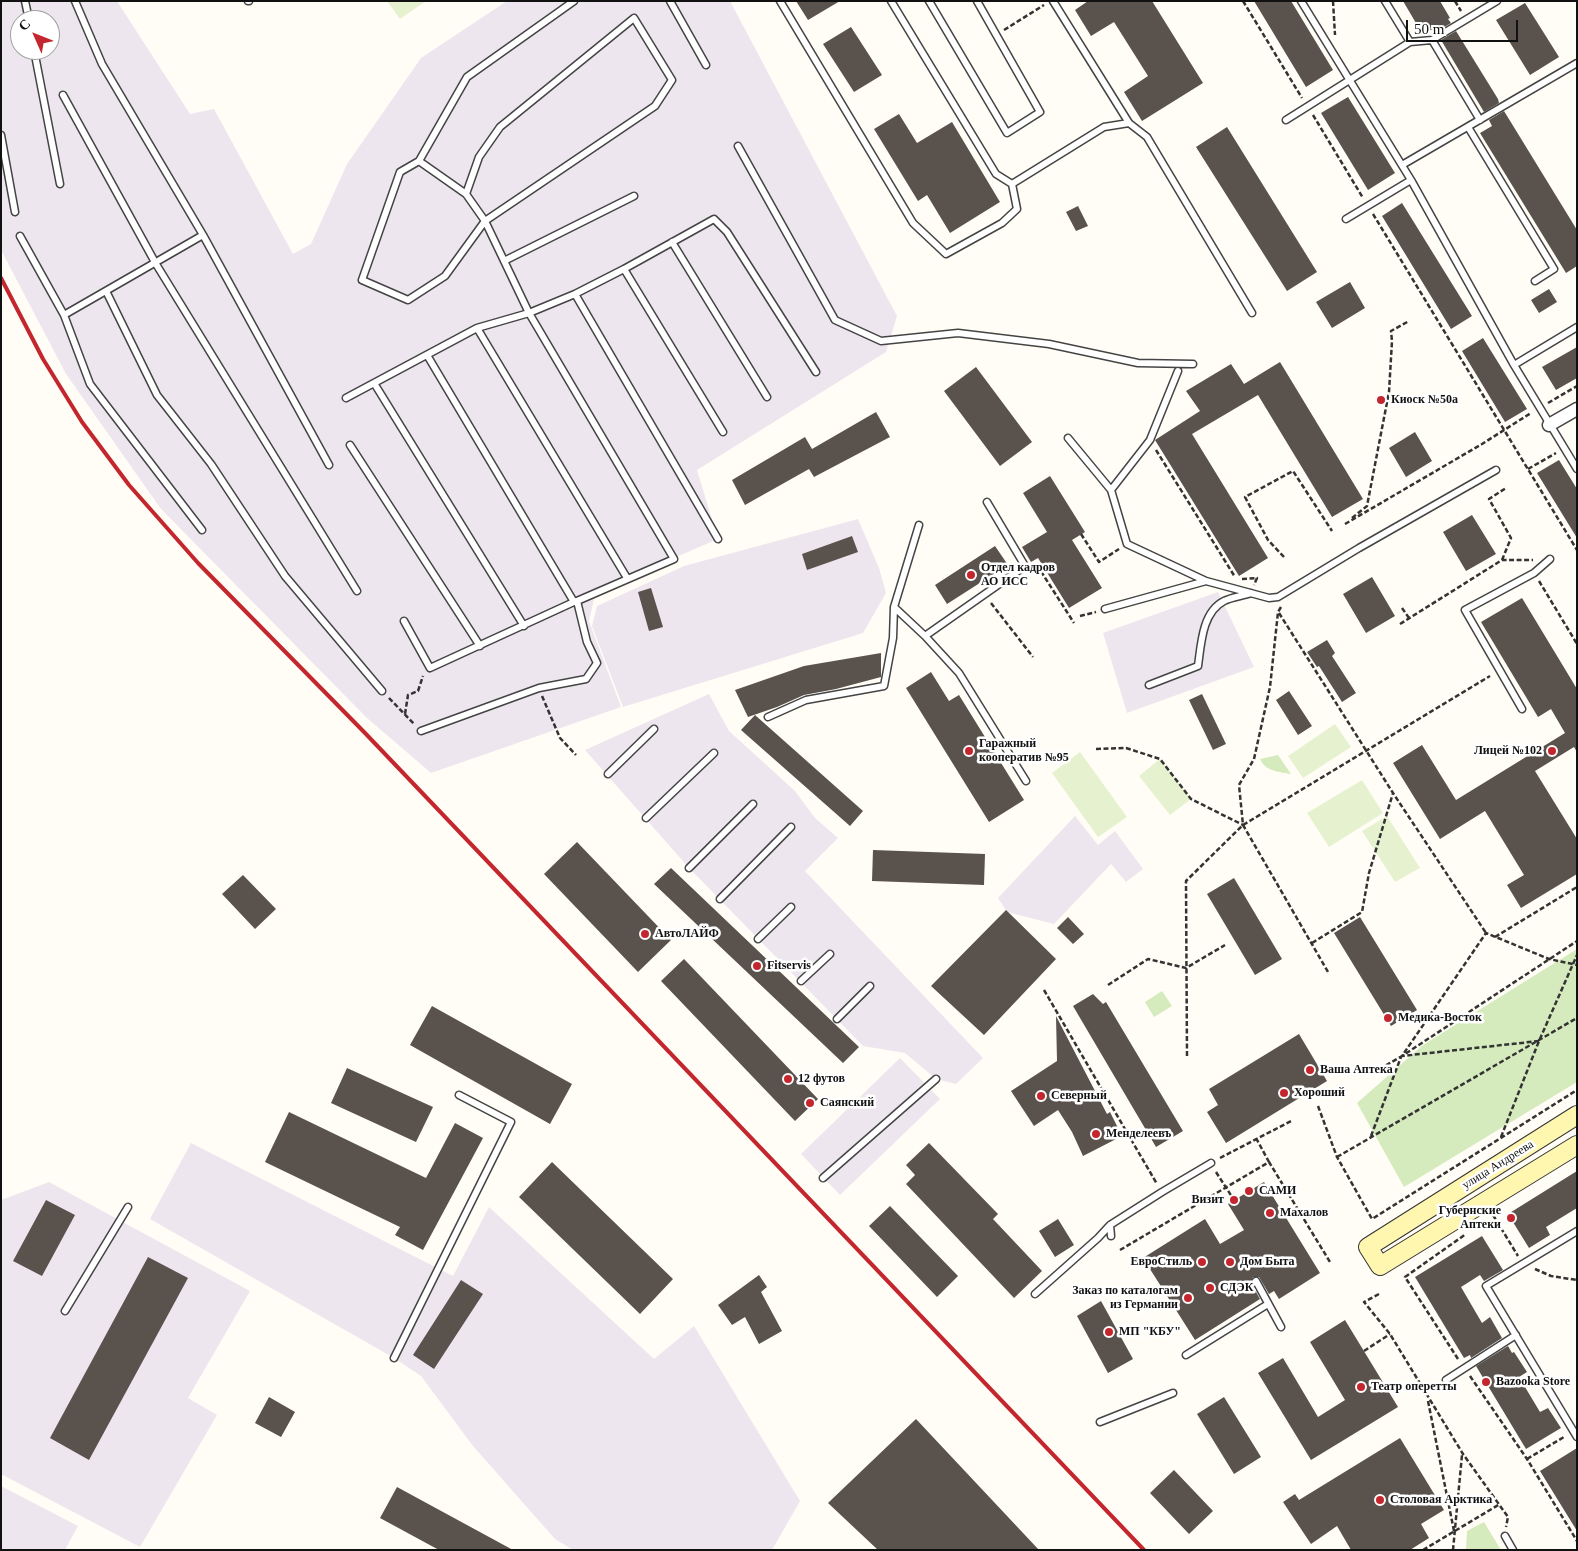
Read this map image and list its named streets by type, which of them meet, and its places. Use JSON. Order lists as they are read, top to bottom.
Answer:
{
  "streets": {
    "street": ["улица Андреева"]
  },
  "places": [
    "Киоск №50а",
    "Отдел кадров АО ИСС",
    "Гаражный кооператив №95",
    "Лицей №102",
    "АвтоЛАЙФ",
    "Fitservis",
    "Медика-Восток",
    "Ваша Аптека",
    "12 футов",
    "Хороший",
    "Северный",
    "Саянский",
    "Менделеевъ",
    "САМИ",
    "Визит",
    "Махалов",
    "Губернские Аптеки",
    "ЕвроСтиль",
    "Дом Быта",
    "СДЭК",
    "Заказ по каталогам из Германии",
    "МП \"КБУ\"",
    "Bazooka Store",
    "Театр оперетты",
    "Столовая Арктика"
  ],
  "scale_bar": "50 m",
  "north": "top left"
}
